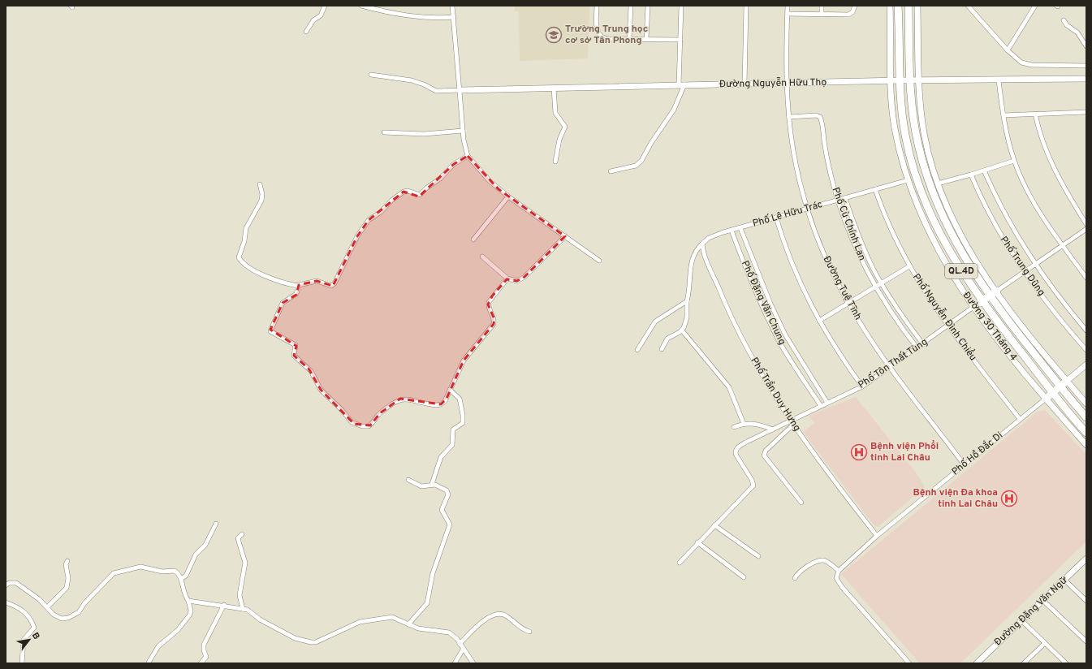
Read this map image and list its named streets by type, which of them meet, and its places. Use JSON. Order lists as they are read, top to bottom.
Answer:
{
  "streets": {
    "highway": ["QL.4D", "Đường 30 Tháng 4"],
    "street": [
      "Đường Nguyễn Hữu Thọ",
      "Phố Lê Hữu Trác",
      "Phố Cù Chính Lan",
      "Phố Trung Dũng",
      "Đường Tuệ Tĩnh",
      "Phố Đặng Văn Chung",
      "Phố Nguyễn Đình Chiểu",
      "Phố Tôn Thất Tùng",
      "Phố Trần Duy Hưng",
      "Phố Hồ Đắc Di",
      "Đường Đặng Văn Ngữ"
    ]
  },
  "crossings": [
    ["Đường Nguyễn Hữu Thọ", "QL.4D"],
    ["Đường Nguyễn Hữu Thọ", "Đường Tuệ Tĩnh"],
    ["Đường Nguyễn Hữu Thọ", "Đường 30 Tháng 4"],
    ["Phố Lê Hữu Trác", "Phố Cù Chính Lan"],
    ["Phố Lê Hữu Trác", "Đường Tuệ Tĩnh"],
    ["Phố Lê Hữu Trác", "Phố Đặng Văn Chung"],
    ["Phố Lê Hữu Trác", "Phố Nguyễn Đình Chiểu"],
    ["Phố Lê Hữu Trác", "Đường 30 Tháng 4"],
    ["Phố Lê Hữu Trác", "Phố Trần Duy Hưng"],
    ["Phố Cù Chính Lan", "Đường Tuệ Tĩnh"],
    ["Phố Cù Chính Lan", "Phố Tôn Thất Tùng"],
    ["QL.4D", "Đường 30 Tháng 4"],
    ["Đường Tuệ Tĩnh", "Phố Tôn Thất Tùng"],
    ["Đường Tuệ Tĩnh", "Phố Hồ Đắc Di"],
    ["Phố Đặng Văn Chung", "Phố Tôn Thất Tùng"],
    ["Phố Nguyễn Đình Chiểu", "Phố Tôn Thất Tùng"],
    ["Phố Nguyễn Đình Chiểu", "Phố Hồ Đắc Di"],
    ["Đường 30 Tháng 4", "Phố Tôn Thất Tùng"],
    ["Đường 30 Tháng 4", "Phố Hồ Đắc Di"],
    ["Phố Tôn Thất Tùng", "Phố Trần Duy Hưng"],
    ["Phố Trần Duy Hưng", "Phố Hồ Đắc Di"]
  ],
  "places": {
    "school or university": ["Trường Trung học cơ sở Tân Phong"],
    "hospital": ["Bệnh viện Phổi tỉnh Lai Châu", "Bệnh viện Đa khoa tỉnh Lai Châu"]
  },
  "north": "top right"
}
